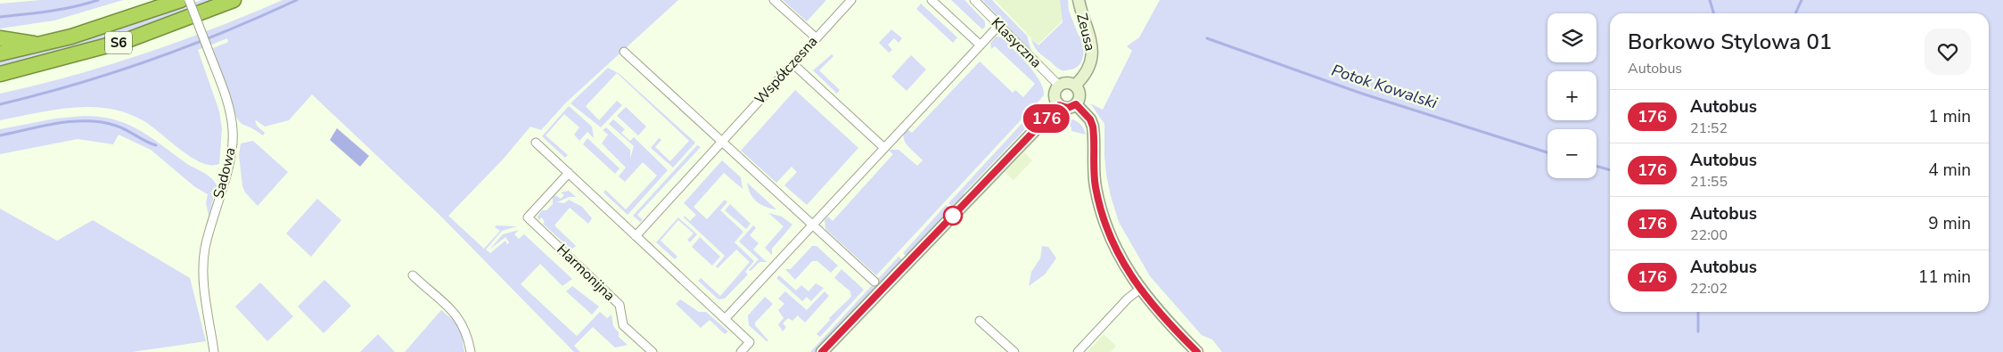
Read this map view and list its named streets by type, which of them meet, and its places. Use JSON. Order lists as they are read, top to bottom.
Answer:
{
  "streets": {
    "highway": ["S6"],
    "street": [
      "Zeusa",
      "Klasyczna",
      "Współczesna",
      "Sadowa",
      "Harmonijna"
    ]
  },
  "crossings": [
    ["Zeusa", "Klasyczna"]
  ],
  "water": ["Potok Kowalski"],
  "lines": ["bus line 176"],
  "page": {
    "on_map": "176",
    "map_buttons": ["+", "−"],
    "heading": ["Borkowo Stylowa 01", "Autobus"],
    "list": [
      {
        "mark": "176",
        "name": "Autobus",
        "note": "21:52",
        "value": "1 min"
      },
      {
        "mark": "176",
        "name": "Autobus",
        "note": "21:55",
        "value": "4 min"
      },
      {
        "mark": "176",
        "name": "Autobus",
        "note": "22:00",
        "value": "9 min"
      },
      {
        "mark": "176",
        "name": "Autobus",
        "note": "22:02",
        "value": "11 min"
      }
    ]
  }
}
